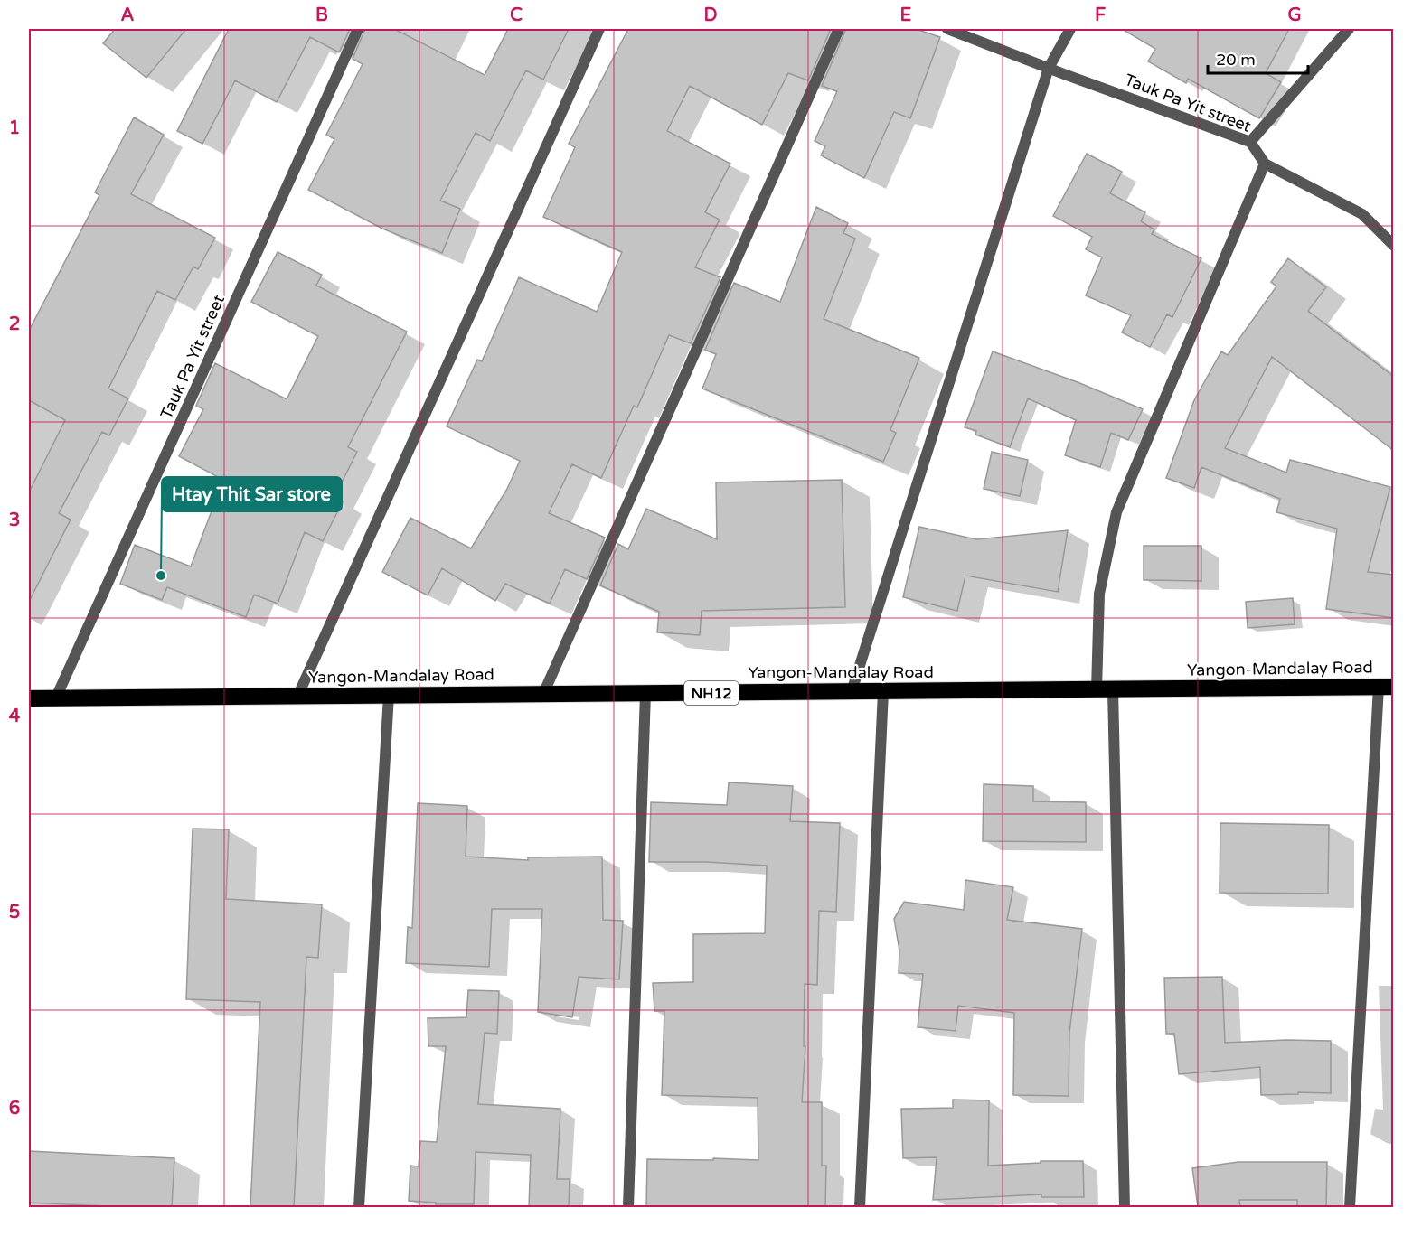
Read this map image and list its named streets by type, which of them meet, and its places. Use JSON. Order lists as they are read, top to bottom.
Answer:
{
  "streets": {
    "highway": ["Yangon-Mandalay Road", "NH12"],
    "street": ["Tauk Pa Yit street"]
  },
  "crossings": [
    ["Tauk Pa Yit street", "Yangon-Mandalay Road"]
  ],
  "places": ["Htay Thit Sar store"],
  "scale_bar": "20 m",
  "grid": {
    "columns": [
      "A",
      "B",
      "C",
      "D",
      "E",
      "F",
      "G"
    ],
    "rows": [
      "1",
      "2",
      "3",
      "4",
      "5",
      "6"
    ]
  }
}
